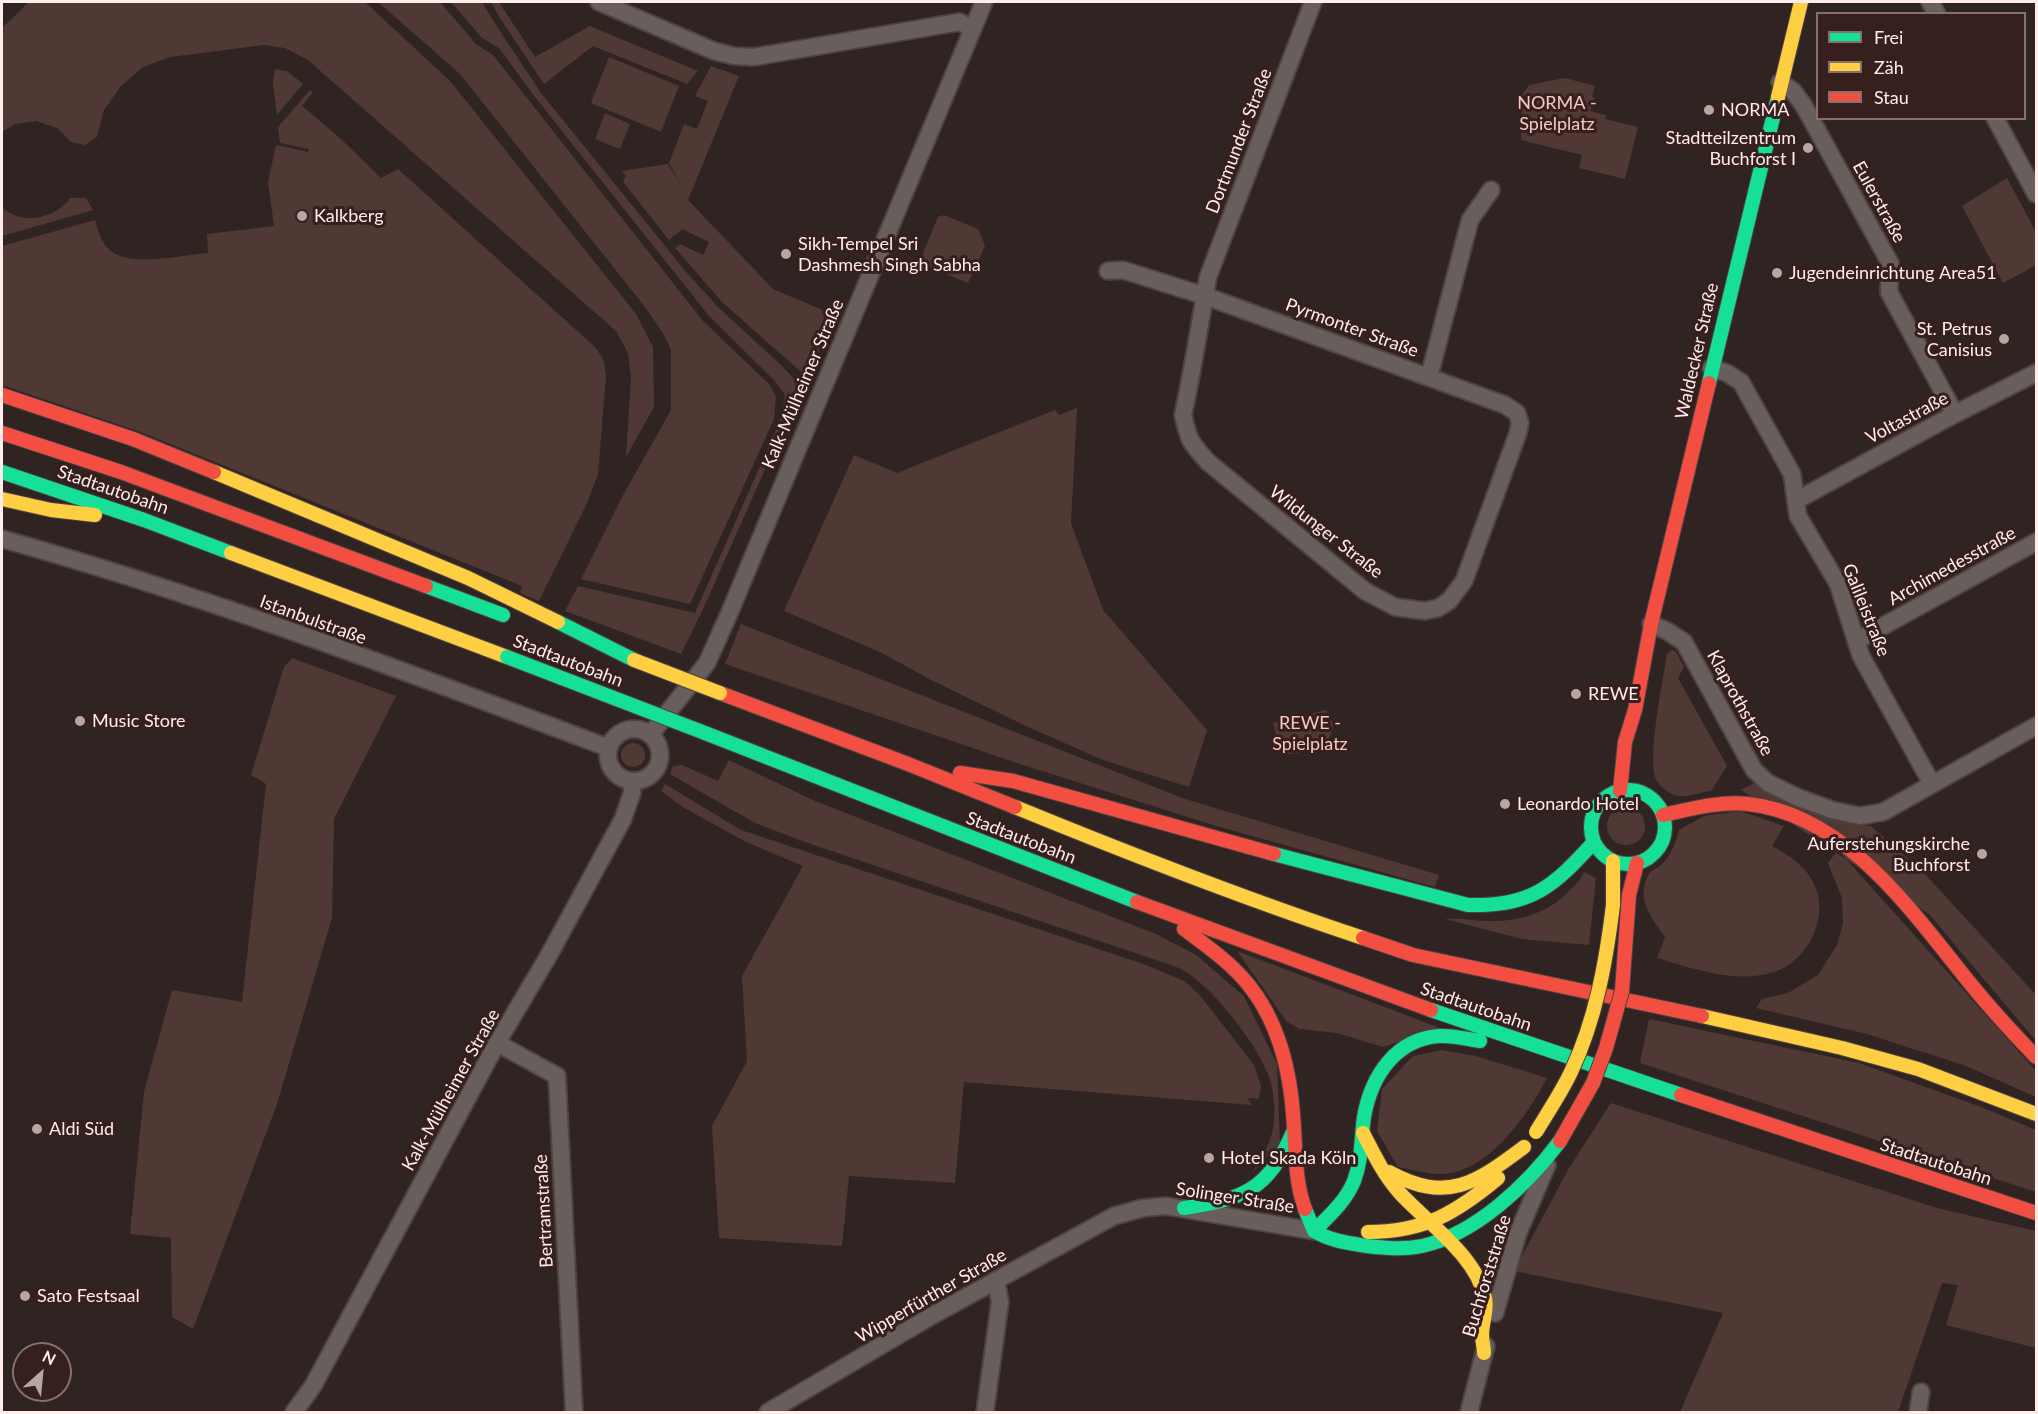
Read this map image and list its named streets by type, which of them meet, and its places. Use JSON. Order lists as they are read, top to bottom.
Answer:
{
  "streets": {
    "main road": ["Waldecker Straße", "Stadtautobahn", "Solinger Straße"],
    "street": [
      "Dortmunder Straße",
      "Eulerstraße",
      "Pyrmonter Straße",
      "Kalk-Mülheimer Straße",
      "Voltastraße",
      "Wildunger Straße",
      "Archimedesstraße",
      "Galileistraße",
      "Istanbulstraße",
      "Klaprothstraße",
      "Bertramstraße",
      "Buchforststraße",
      "Wipperfürther Straße"
    ]
  },
  "crossings": [
    ["Dortmunder Straße", "Pyrmonter Straße"],
    ["Dortmunder Straße", "Wildunger Straße"],
    ["Eulerstraße", "Waldecker Straße"],
    ["Eulerstraße", "Voltastraße"],
    ["Pyrmonter Straße", "Wildunger Straße"],
    ["Waldecker Straße", "Galileistraße"],
    ["Waldecker Straße", "Klaprothstraße"],
    ["Waldecker Straße", "Solinger Straße"],
    ["Kalk-Mülheimer Straße", "Istanbulstraße"],
    ["Kalk-Mülheimer Straße", "Bertramstraße"],
    ["Voltastraße", "Galileistraße"],
    ["Archimedesstraße", "Galileistraße"],
    ["Galileistraße", "Klaprothstraße"],
    ["Solinger Straße", "Buchforststraße"],
    ["Solinger Straße", "Wipperfürther Straße"]
  ],
  "parks": ["NORMA - Spielplatz", "REWE - Spielplatz"],
  "places": [
    "NORMA",
    "Stadtteilzentrum Buchforst I",
    "Kalkberg",
    "Sikh-Tempel Sri Dashmesh Singh Sabha",
    "Jugendeinrichtung Area51",
    "St. Petrus Canisius",
    "REWE",
    "Music Store",
    "Leonardo Hotel",
    "Auferstehungskirche Buchforst",
    "Aldi Süd",
    "Hotel Skada Köln",
    "Sato Festsaal"
  ],
  "legend": ["Frei", "Zäh", "Stau"],
  "north": "top right"
}
